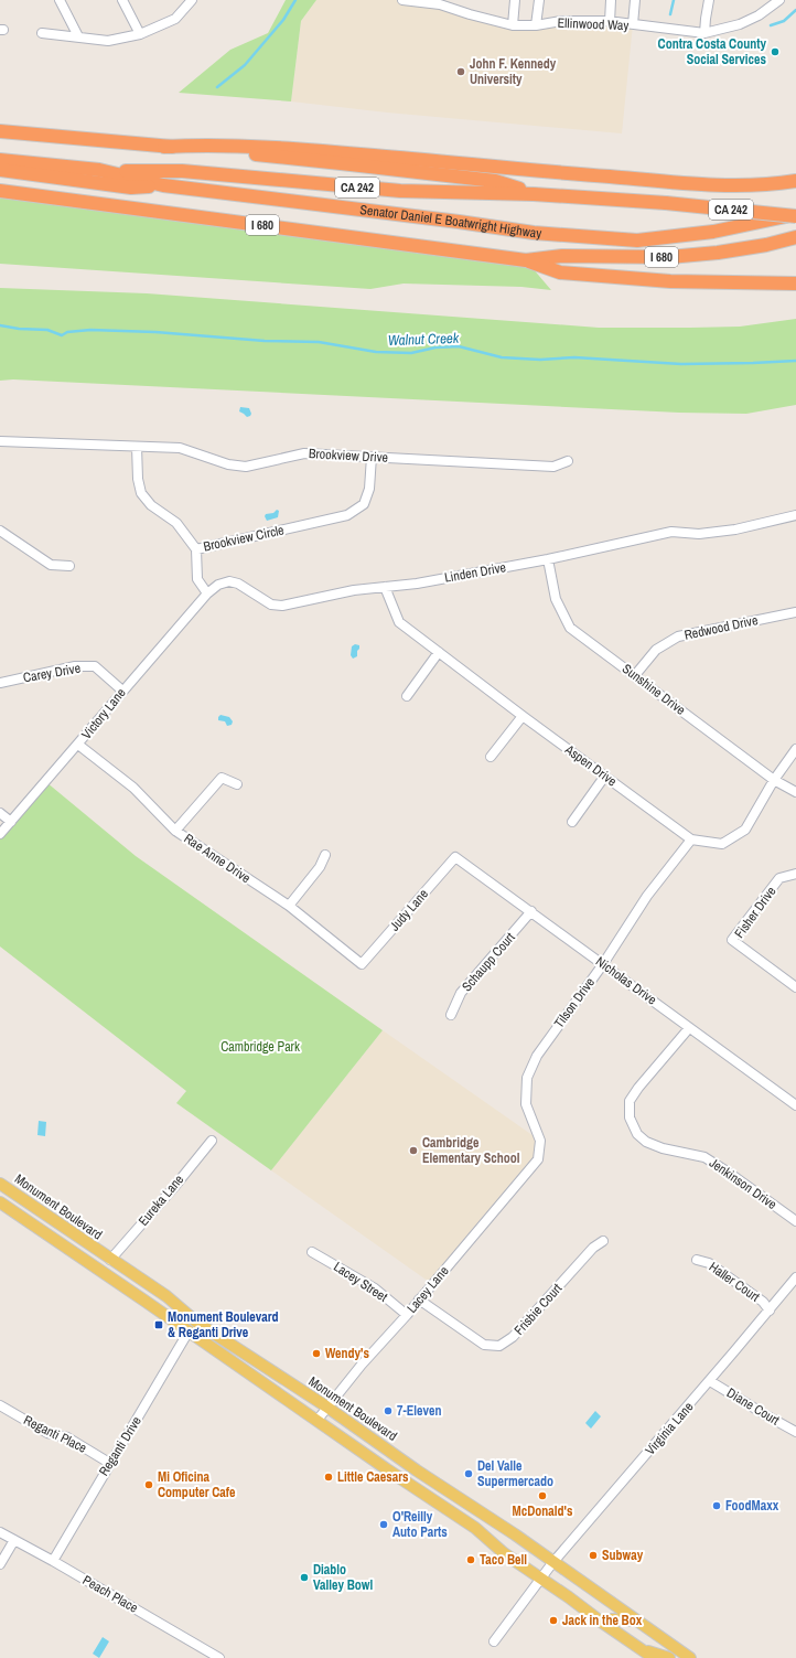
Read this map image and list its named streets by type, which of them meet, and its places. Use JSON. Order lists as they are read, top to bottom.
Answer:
{
  "streets": {
    "highway": ["CA 242", "Senator Daniel E Boatwright Highway", "I 680"],
    "main road": ["Monument Boulevard"],
    "street": [
      "Ellinwood Way",
      "Brookview Drive",
      "Brookview Circle",
      "Linden Drive",
      "Redwood Drive",
      "Carey Drive",
      "Sunshine Drive",
      "Victory Lane",
      "Aspen Drive",
      "Rae Anne Drive",
      "Judy Lane",
      "Fisher Drive",
      "Schaupp Court",
      "Nicholas Drive",
      "Tilson Drive",
      "Jenkinson Drive",
      "Eureka Lane",
      "Lacey Street",
      "Haller Court",
      "Lacey Lane",
      "Frisbie Court",
      "Diane Court",
      "Virginia Lane",
      "Reganti Place",
      "Reganti Drive",
      "Peach Place"
    ]
  },
  "crossings": [
    ["CA 242", "Senator Daniel E Boatwright Highway"],
    ["Senator Daniel E Boatwright Highway", "I 680"],
    ["Brookview Drive", "Brookview Circle"],
    ["Linden Drive", "Sunshine Drive"],
    ["Linden Drive", "Victory Lane"],
    ["Linden Drive", "Aspen Drive"],
    ["Redwood Drive", "Sunshine Drive"],
    ["Carey Drive", "Victory Lane"],
    ["Sunshine Drive", "Aspen Drive"],
    ["Victory Lane", "Rae Anne Drive"],
    ["Aspen Drive", "Tilson Drive"],
    ["Rae Anne Drive", "Judy Lane"],
    ["Judy Lane", "Nicholas Drive"],
    ["Schaupp Court", "Nicholas Drive"],
    ["Nicholas Drive", "Tilson Drive"],
    ["Nicholas Drive", "Jenkinson Drive"],
    ["Tilson Drive", "Lacey Lane"],
    ["Eureka Lane", "Monument Boulevard"],
    ["Monument Boulevard", "Lacey Lane"],
    ["Monument Boulevard", "Virginia Lane"],
    ["Lacey Street", "Lacey Lane"],
    ["Haller Court", "Virginia Lane"],
    ["Lacey Lane", "Frisbie Court"],
    ["Diane Court", "Virginia Lane"],
    ["Reganti Place", "Reganti Drive"],
    ["Reganti Drive", "Peach Place"]
  ],
  "water": ["Walnut Creek"],
  "parks": ["Cambridge Park"],
  "places": {
    "other": [
      "Contra Costa County Social Services",
      "John F. Kennedy University",
      "Cambridge Elementary School",
      "Wendy's",
      "7-Eleven",
      "Del Valle Supermercado",
      "Little Caesars",
      "Mi Oficina Computer Cafe",
      "McDonald's",
      "FoodMaxx",
      "O'Reilly Auto Parts",
      "Subway",
      "Taco Bell",
      "Diablo Valley Bowl",
      "Jack in the Box"
    ],
    "transit": ["Monument Boulevard & Reganti Drive"]
  }
}
